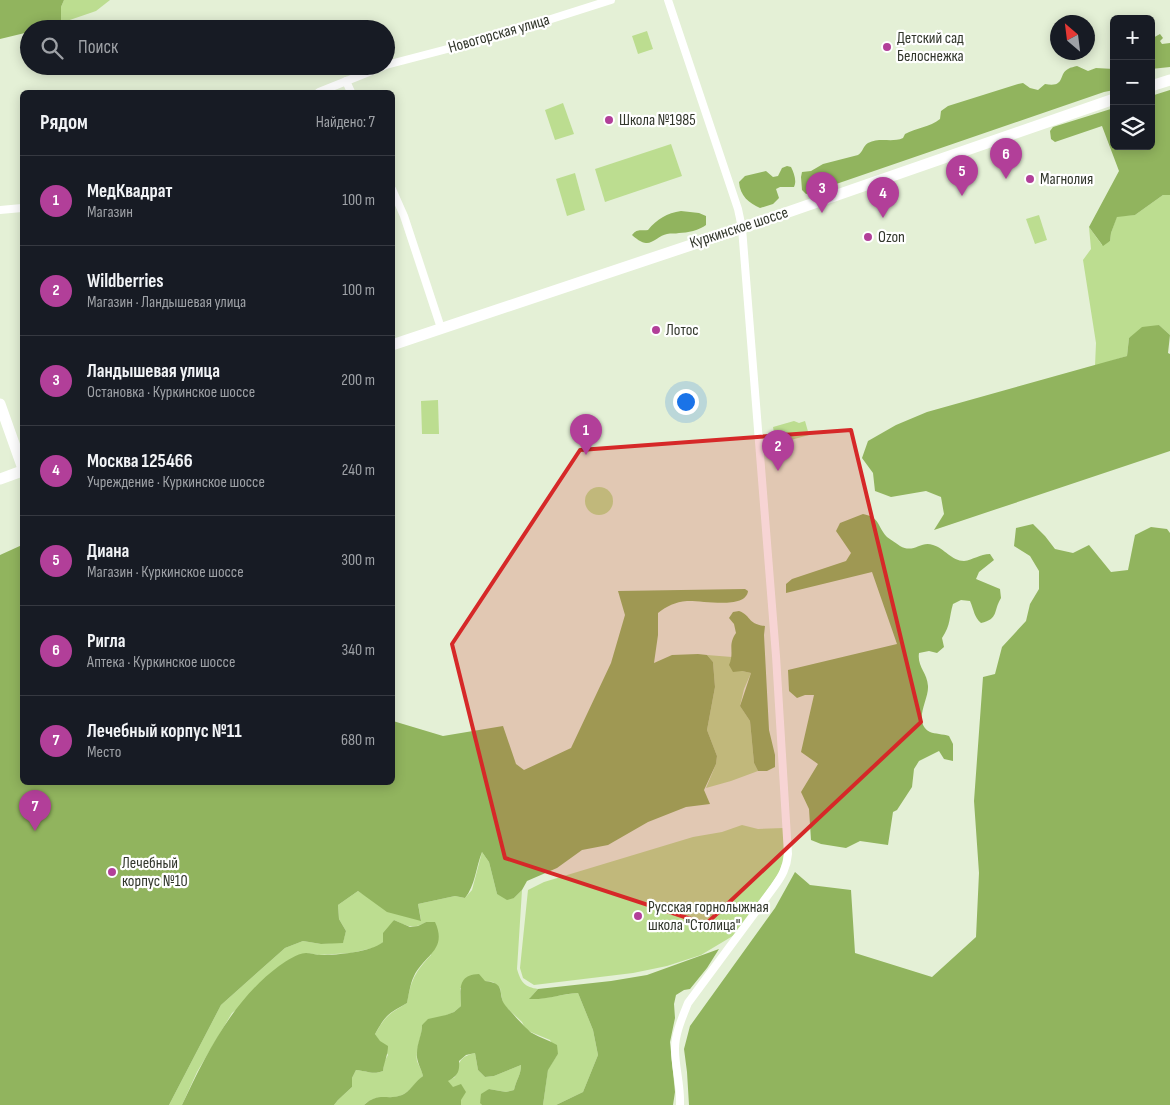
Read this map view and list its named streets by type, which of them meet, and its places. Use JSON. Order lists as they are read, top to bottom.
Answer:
{
  "streets": {
    "main road": ["Куркинское шоссе"],
    "street": ["Новогорская улица"]
  },
  "places": [
    "Детский сад Белоснежка",
    "Школа №1985",
    "Магнолия",
    "Ozon",
    "Лотос",
    "Лечебный корпус №10",
    "Русская горнолыжная школа \"Столица\""
  ],
  "north": "top left",
  "page": {
    "map_buttons": ["+", "−"],
    "search": "Поиск",
    "heading": ["Рядом", "Найдено: 7"],
    "pins": [
      "6",
      "5",
      "3",
      "4",
      "1",
      "2",
      "7"
    ],
    "list": [
      {
        "mark": "1",
        "name": "МедКвадрат",
        "note": "Магазин",
        "value": "100 m"
      },
      {
        "mark": "2",
        "name": "Wildberries",
        "note": "Магазин · Ландышевая улица",
        "value": "100 m"
      },
      {
        "mark": "3",
        "name": "Ландышевая улица",
        "note": "Остановка · Куркинское шоссе",
        "value": "200 m"
      },
      {
        "mark": "4",
        "name": "Москва 125466",
        "note": "Учреждение · Куркинское шоссе",
        "value": "240 m"
      },
      {
        "mark": "5",
        "name": "Диана",
        "note": "Магазин · Куркинское шоссе",
        "value": "300 m"
      },
      {
        "mark": "6",
        "name": "Ригла",
        "note": "Аптека · Куркинское шоссе",
        "value": "340 m"
      },
      {
        "mark": "7",
        "name": "Лечебный корпус №11",
        "note": "Место",
        "value": "680 m"
      }
    ]
  }
}
